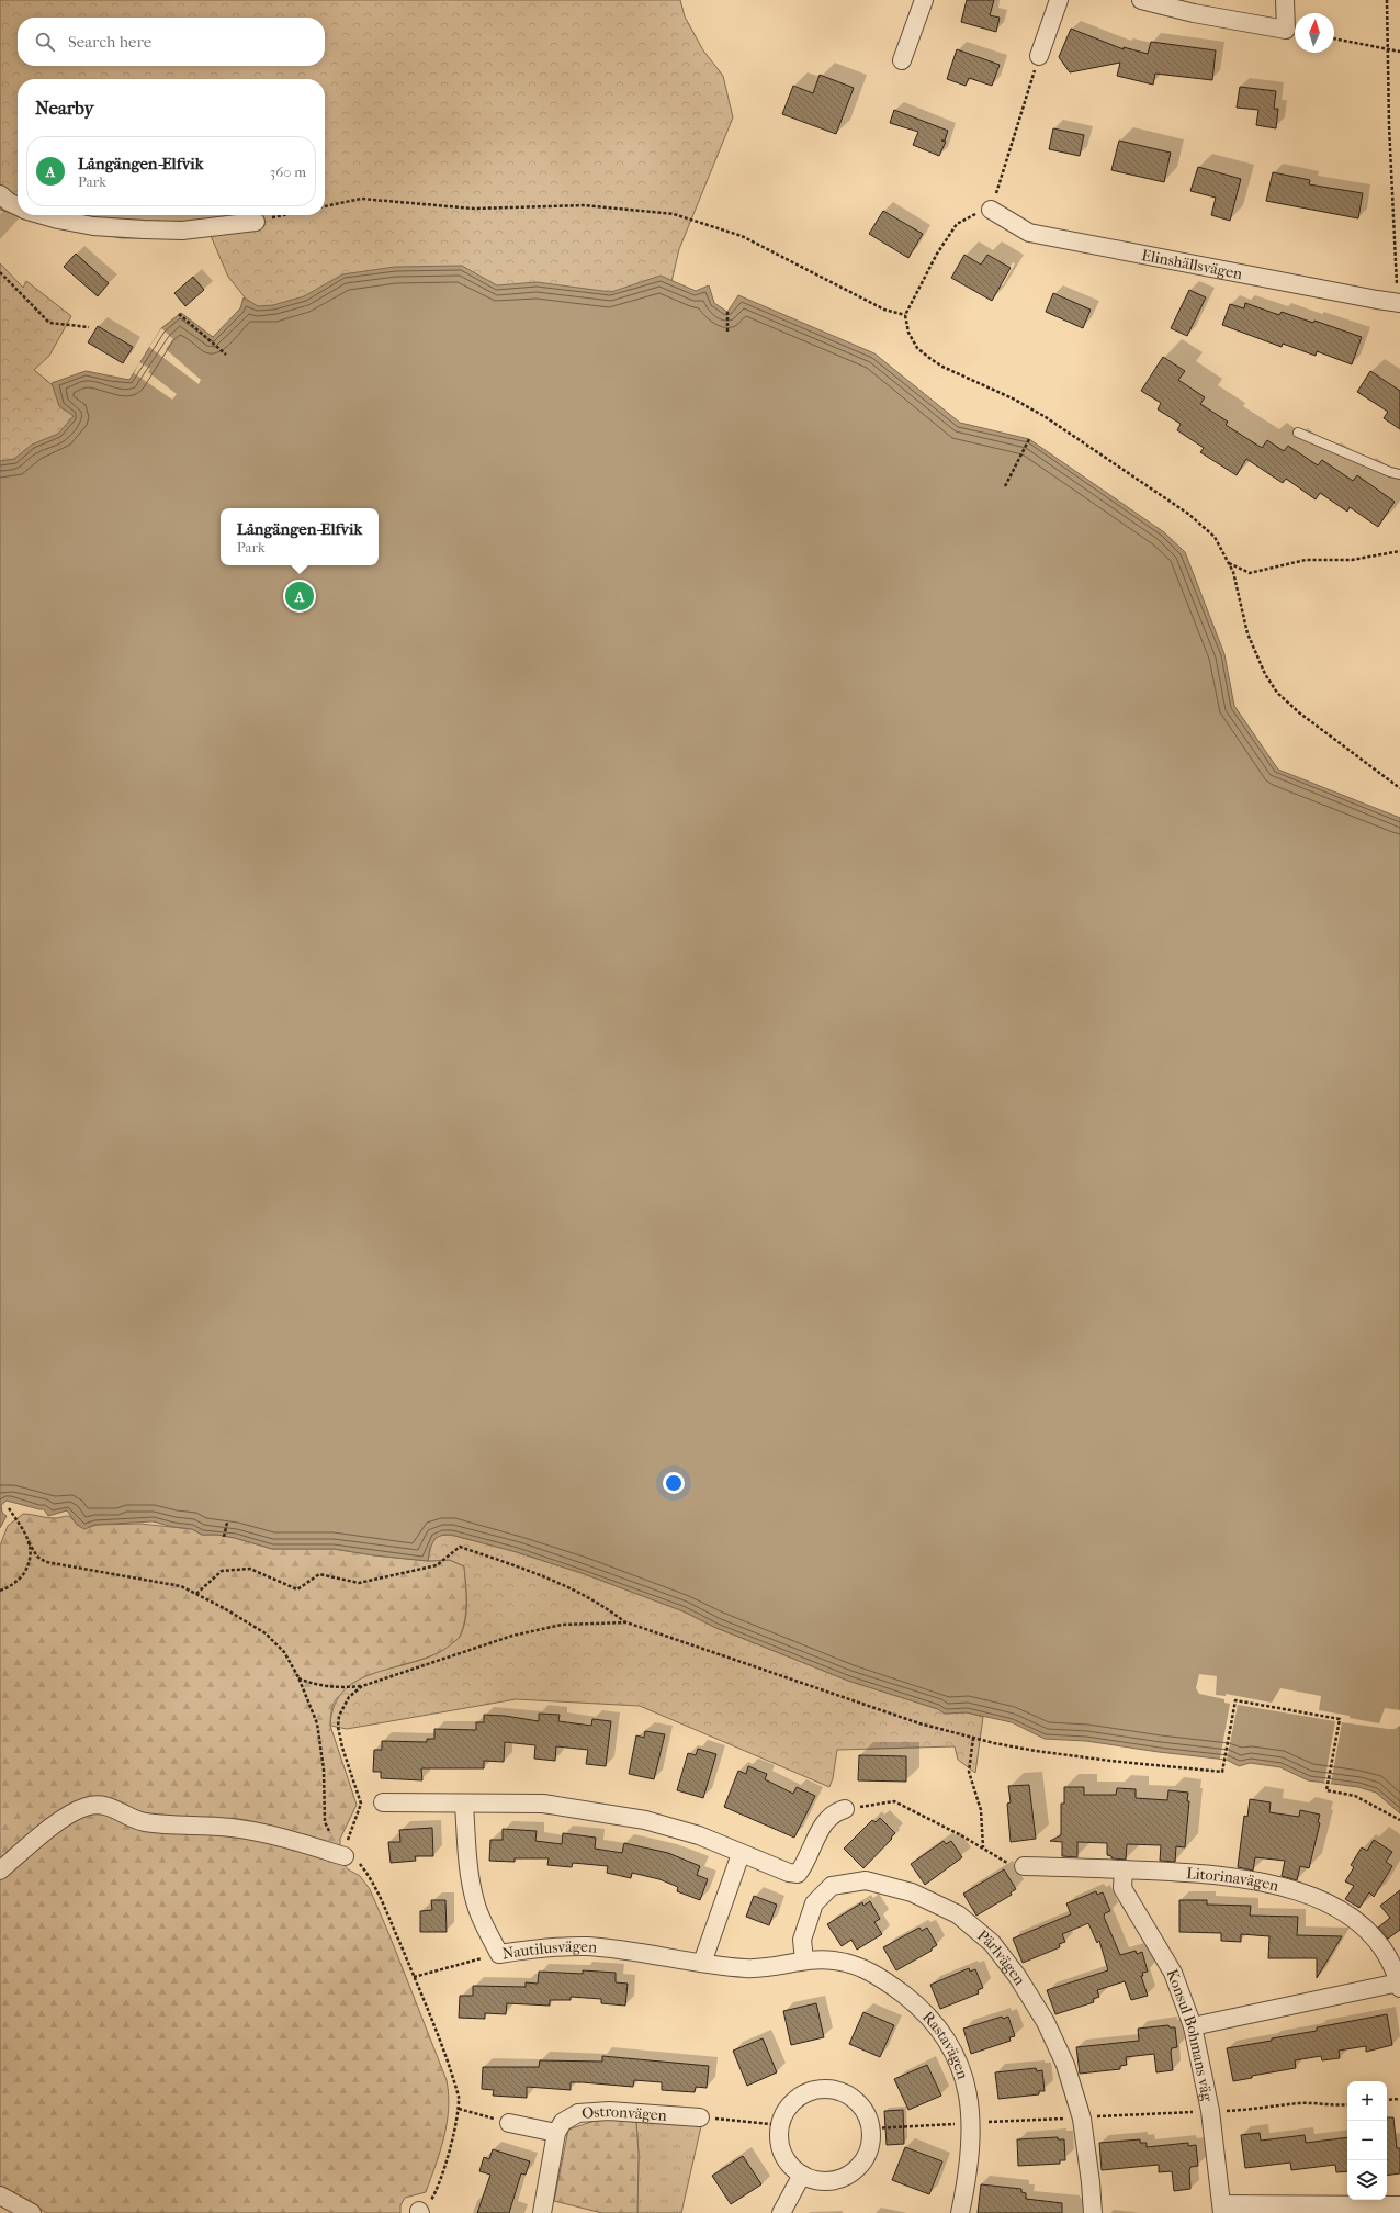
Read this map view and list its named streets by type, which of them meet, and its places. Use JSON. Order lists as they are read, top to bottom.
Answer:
{
  "streets": {
    "street": [
      "Elinshällsvägen",
      "Litorinavägen",
      "Nautilusvägen",
      "Pärlvägen",
      "Konsul Bohmans väg",
      "Rastavägen",
      "Ostronvägen"
    ]
  },
  "crossings": [
    ["Litorinavägen", "Konsul Bohmans väg"],
    ["Nautilusvägen", "Pärlvägen"],
    ["Nautilusvägen", "Rastavägen"],
    ["Pärlvägen", "Rastavägen"]
  ],
  "north": "top",
  "page": {
    "search": "Search here",
    "heading": "Nearby",
    "list": [
      {
        "mark": "A",
        "name": "Långängen-Elfvik",
        "note": "Park",
        "value": "360 m"
      }
    ],
    "popup": ["Långängen-Elfvik", "Park"],
    "pins": "A",
    "map_buttons": ["+", "−"]
  }
}
